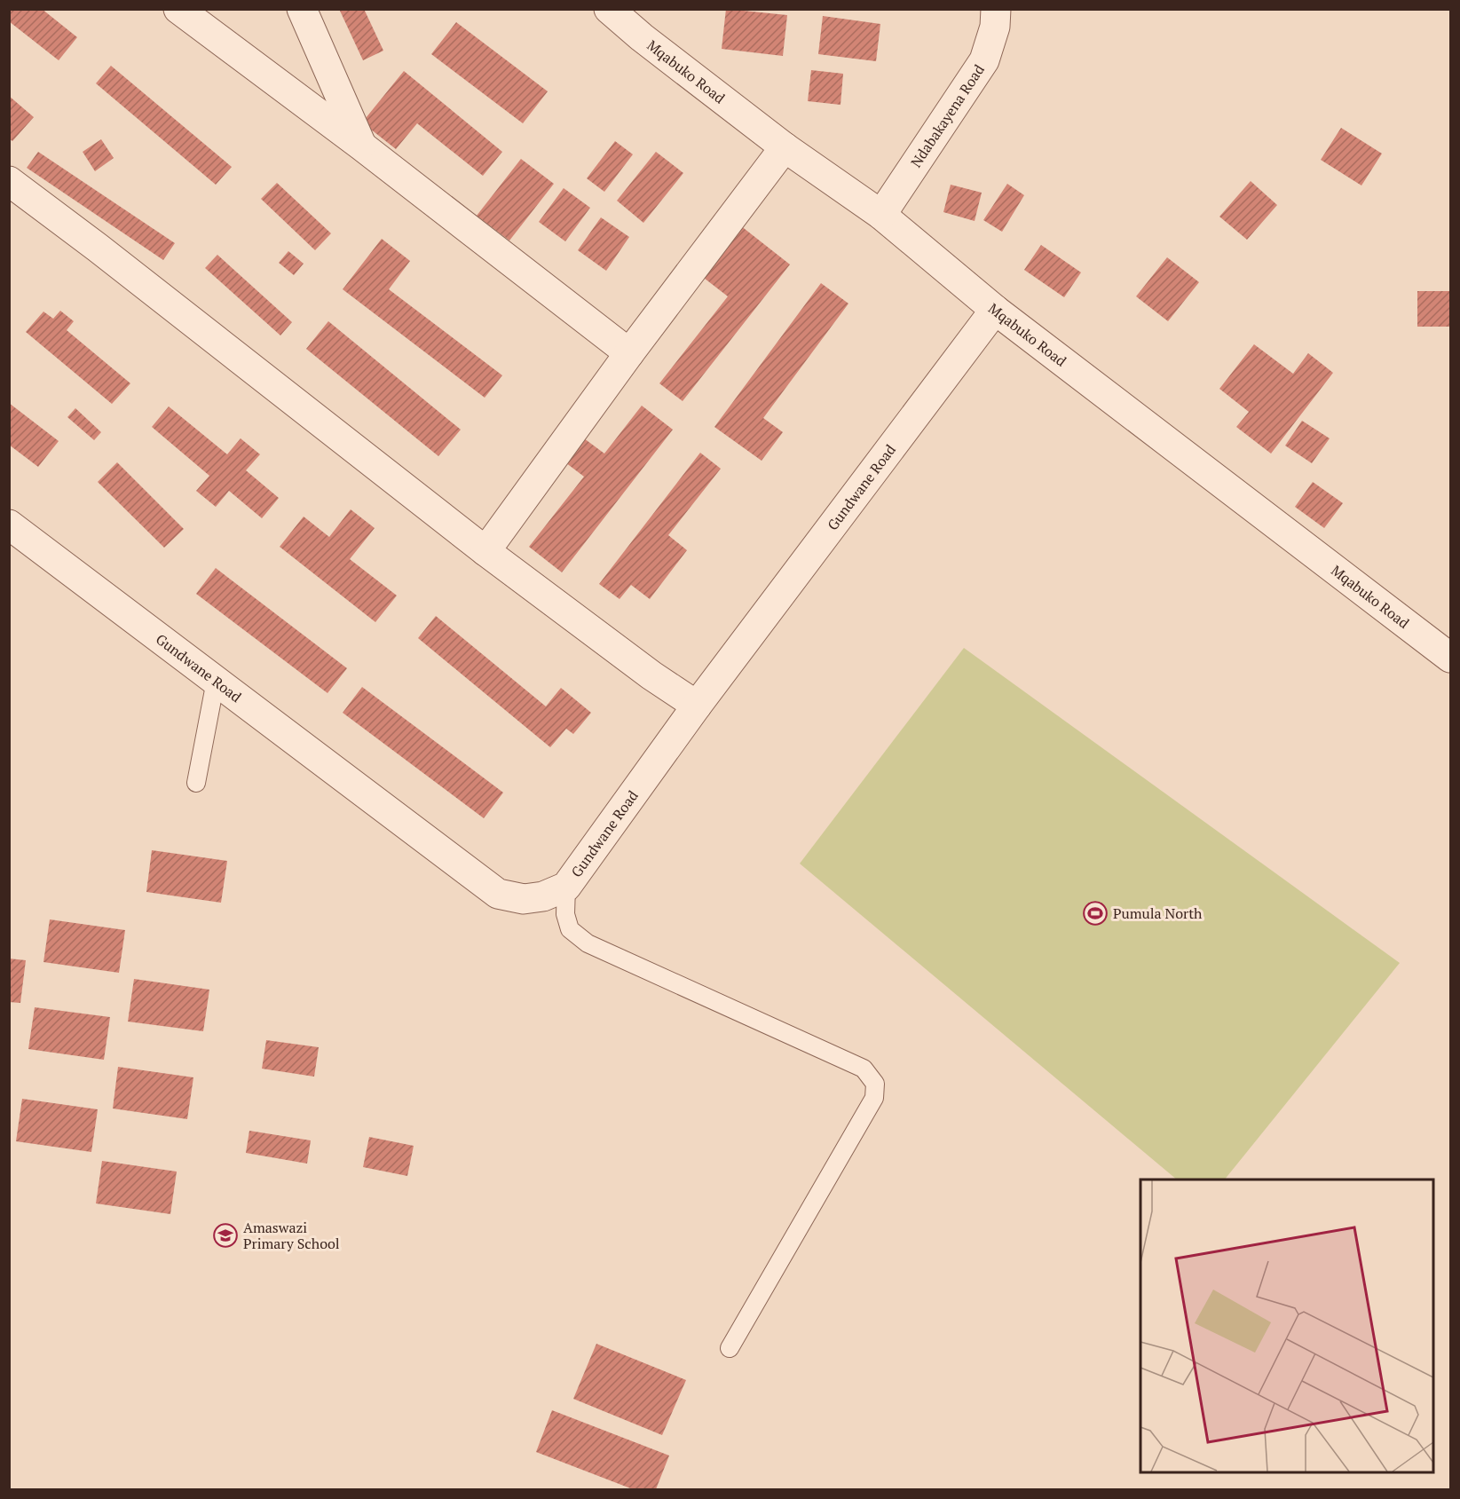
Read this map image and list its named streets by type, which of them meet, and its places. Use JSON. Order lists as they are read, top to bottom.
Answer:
{
  "streets": {
    "street": ["Mqabuko Road", "Ndabakayena Road", "Gundwane Road"]
  },
  "crossings": [
    ["Mqabuko Road", "Ndabakayena Road"],
    ["Mqabuko Road", "Gundwane Road"]
  ],
  "places": {
    "sports": ["Pumula North"],
    "school or university": ["Amaswazi Primary School"]
  }
}
